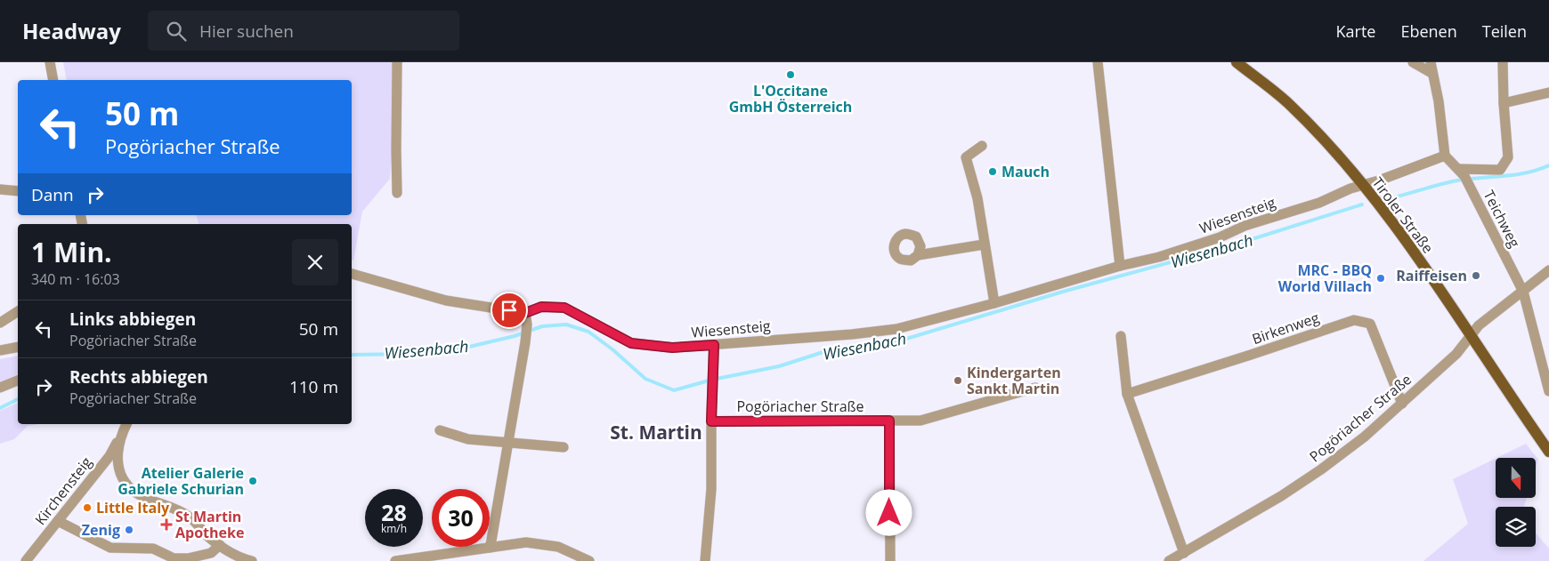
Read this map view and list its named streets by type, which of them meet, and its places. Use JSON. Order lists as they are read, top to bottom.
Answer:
{
  "streets": {
    "main road": ["Tiroler Straße"],
    "street": [
      "Wiesensteig",
      "Teichweg",
      "Birkenweg",
      "Pogöriacher Straße",
      "Kirchensteig"
    ]
  },
  "crossings": [
    ["Wiesensteig", "Tiroler Straße"],
    ["Wiesensteig", "Teichweg"],
    ["Tiroler Straße", "Pogöriacher Straße"],
    ["Teichweg", "Pogöriacher Straße"],
    ["Birkenweg", "Pogöriacher Straße"]
  ],
  "districts": ["St. Martin"],
  "water": ["Wiesenbach"],
  "places": {
    "other": [
      "L'Occitane GmbH Österreich",
      "Mauch",
      "Raiffeisen",
      "MRC - BBQ World Villach",
      "Kindergarten Sankt Martin",
      "Atelier Galerie Gabriele Schurian",
      "Little Italy",
      "Zenig"
    ],
    "health": ["St Martin Apotheke"]
  },
  "north": "bottom",
  "page": {
    "header": "Headway",
    "search": "Hier suchen",
    "nav": ["Karte", "Ebenen", "Teilen"],
    "turn": ["50 m", "Pogöriacher Straße"],
    "then": "Dann",
    "heading": ["1 Min.", "340 m · 16:03"],
    "list": [
      {
        "name": "Links abbiegen",
        "note": "Pogöriacher Straße",
        "value": "50 m"
      },
      {
        "name": "Rechts abbiegen",
        "note": "Pogöriacher Straße",
        "value": "110 m"
      }
    ],
    "speed": "28 km/h",
    "limit": "30"
  }
}
